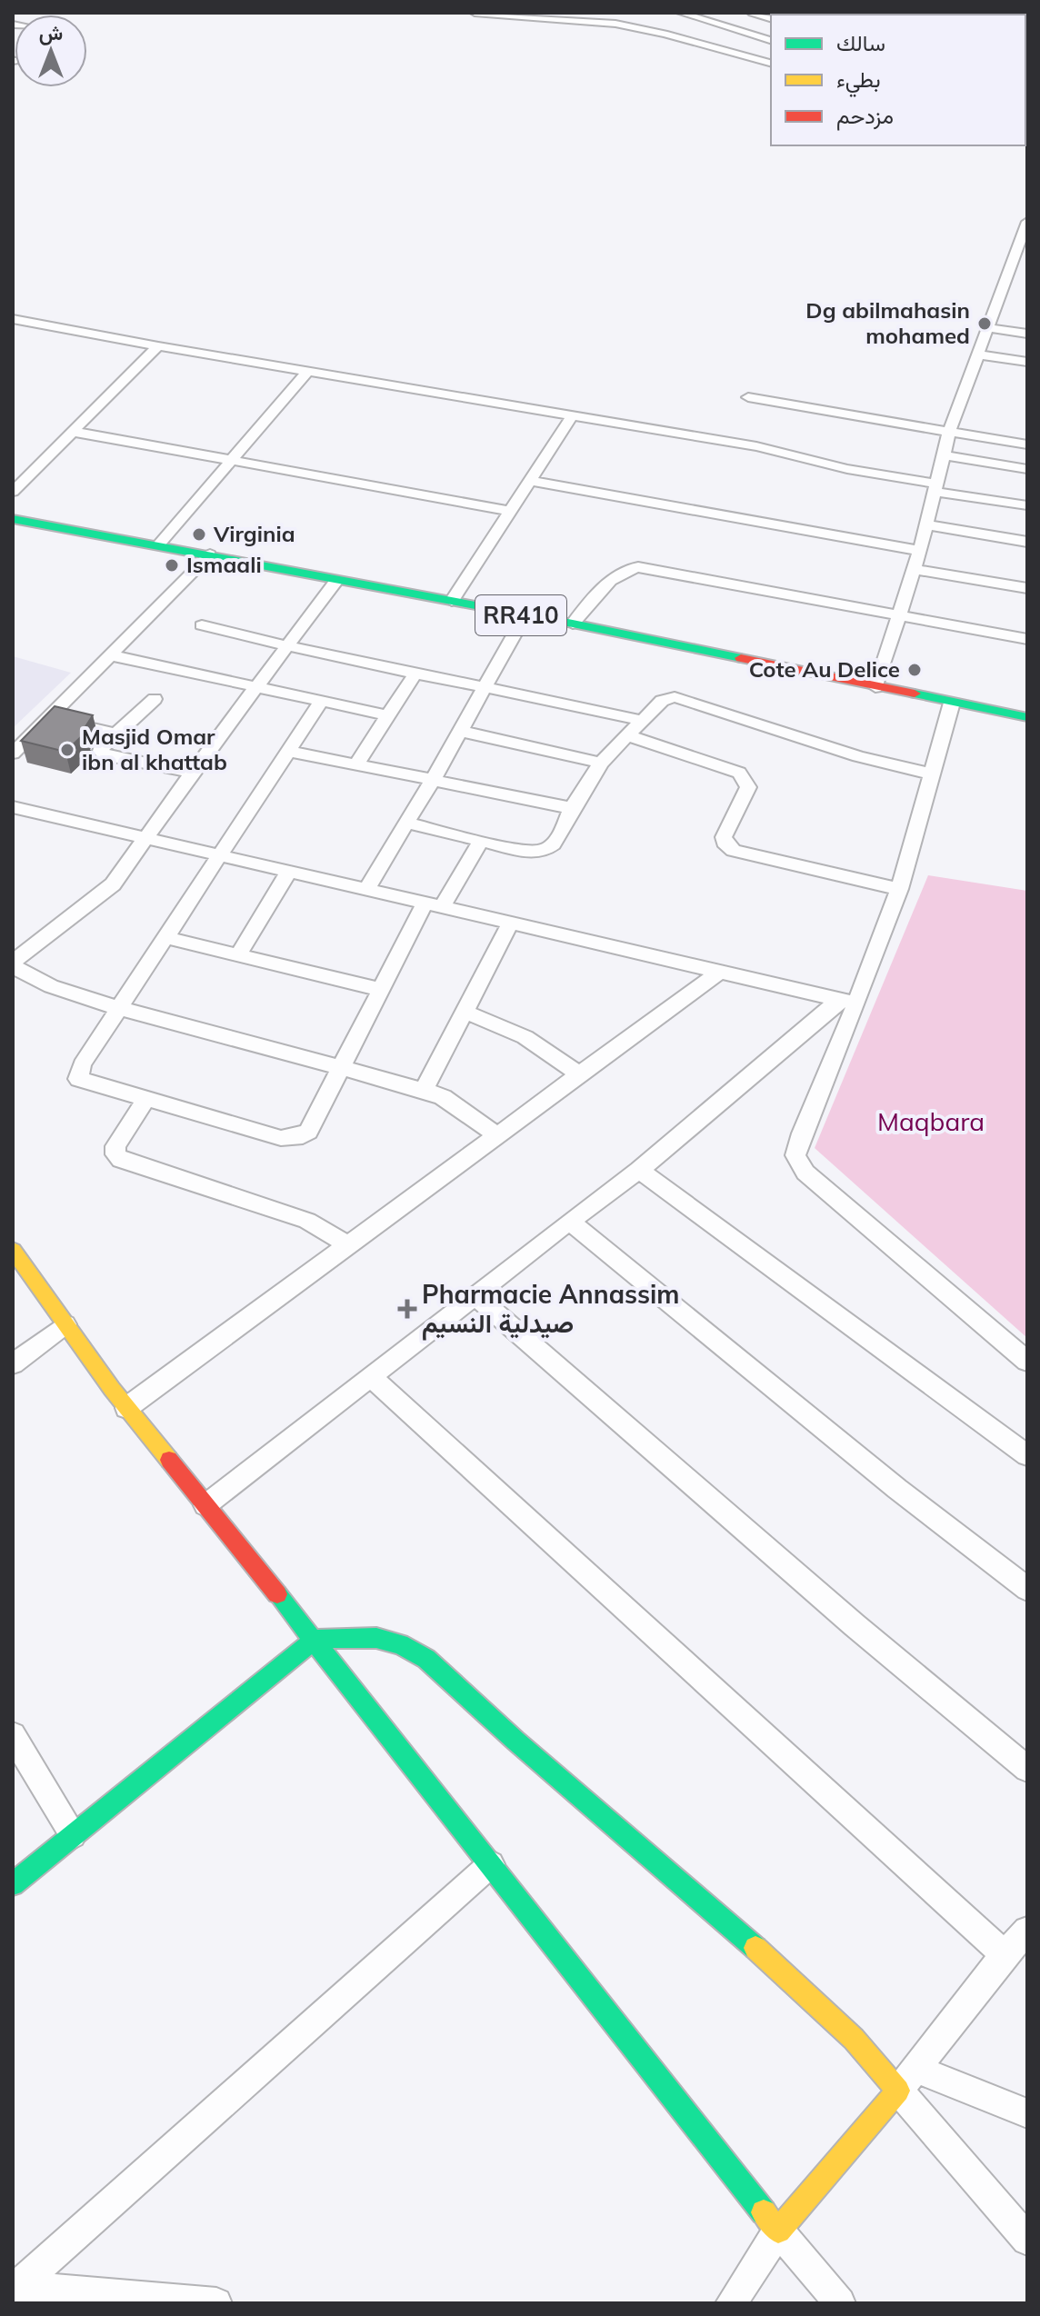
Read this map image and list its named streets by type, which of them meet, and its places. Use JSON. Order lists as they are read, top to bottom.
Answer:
{
  "streets": {
    "main road": ["RR410"]
  },
  "parks": ["Maqbara"],
  "places": {
    "other": [
      "Dg abilmahasin mohamed",
      "Virginia",
      "Ismaali",
      "Cote Au Delice",
      "Masjid Omar ibn al khattab"
    ],
    "health": ["Pharmacie Annassim صيدلية النسيم"]
  },
  "legend": ["سالك", "بطيء", "مزدحم"],
  "north": "top"
}
